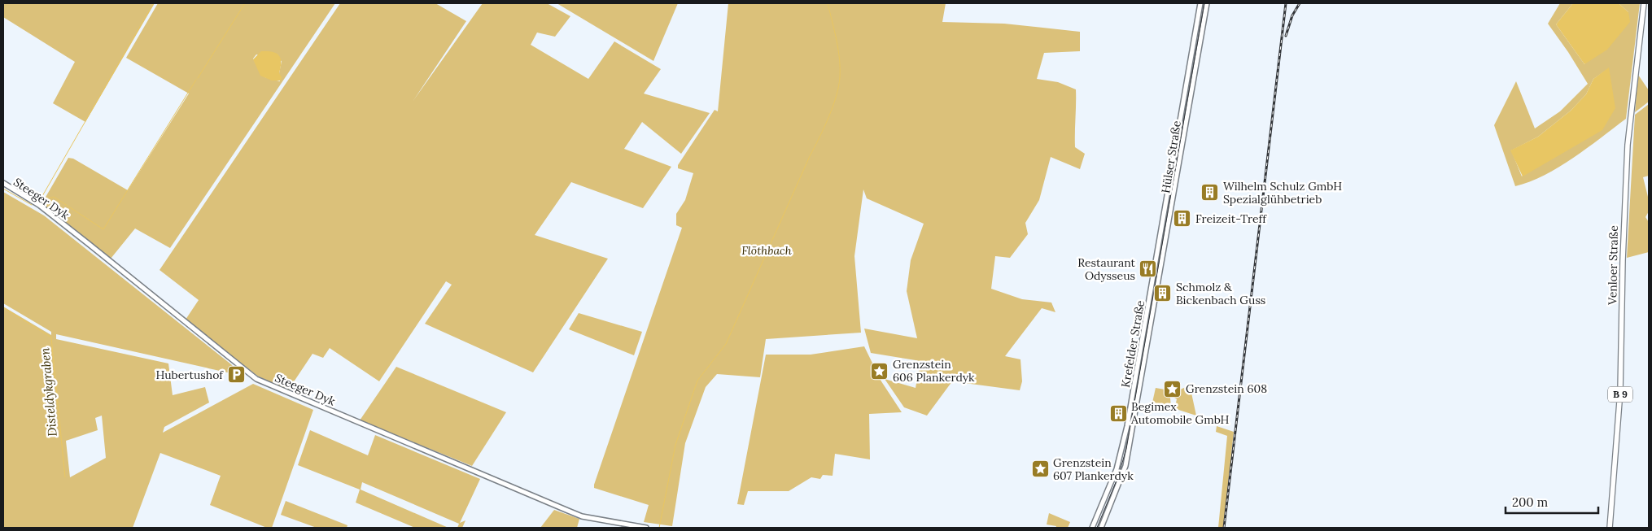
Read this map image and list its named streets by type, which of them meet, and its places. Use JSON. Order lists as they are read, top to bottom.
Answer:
{
  "streets": {
    "main road": ["Venloer Straße", "B 9"],
    "street": ["Hülser Straße", "Steeger Dyk", "Krefelder Straße"]
  },
  "crossings": [
    ["Hülser Straße", "Krefelder Straße"]
  ],
  "water": ["Disteldykgraben"],
  "parks": ["Flöthbach"],
  "places": {
    "building": [
      "Wilhelm Schulz GmbH Spezialglühbetrieb",
      "Freizeit-Treff",
      "Schmolz & Bickenbach Guss",
      "Begimex Automobile GmbH"
    ],
    "restaurant": ["Restaurant Odysseus"],
    "place": ["Grenzstein 606 Plankerdyk", "Grenzstein 608", "Grenzstein 607 Plankerdyk"],
    "parking": ["Hubertushof"]
  },
  "scale_bar": "200 m"
}
